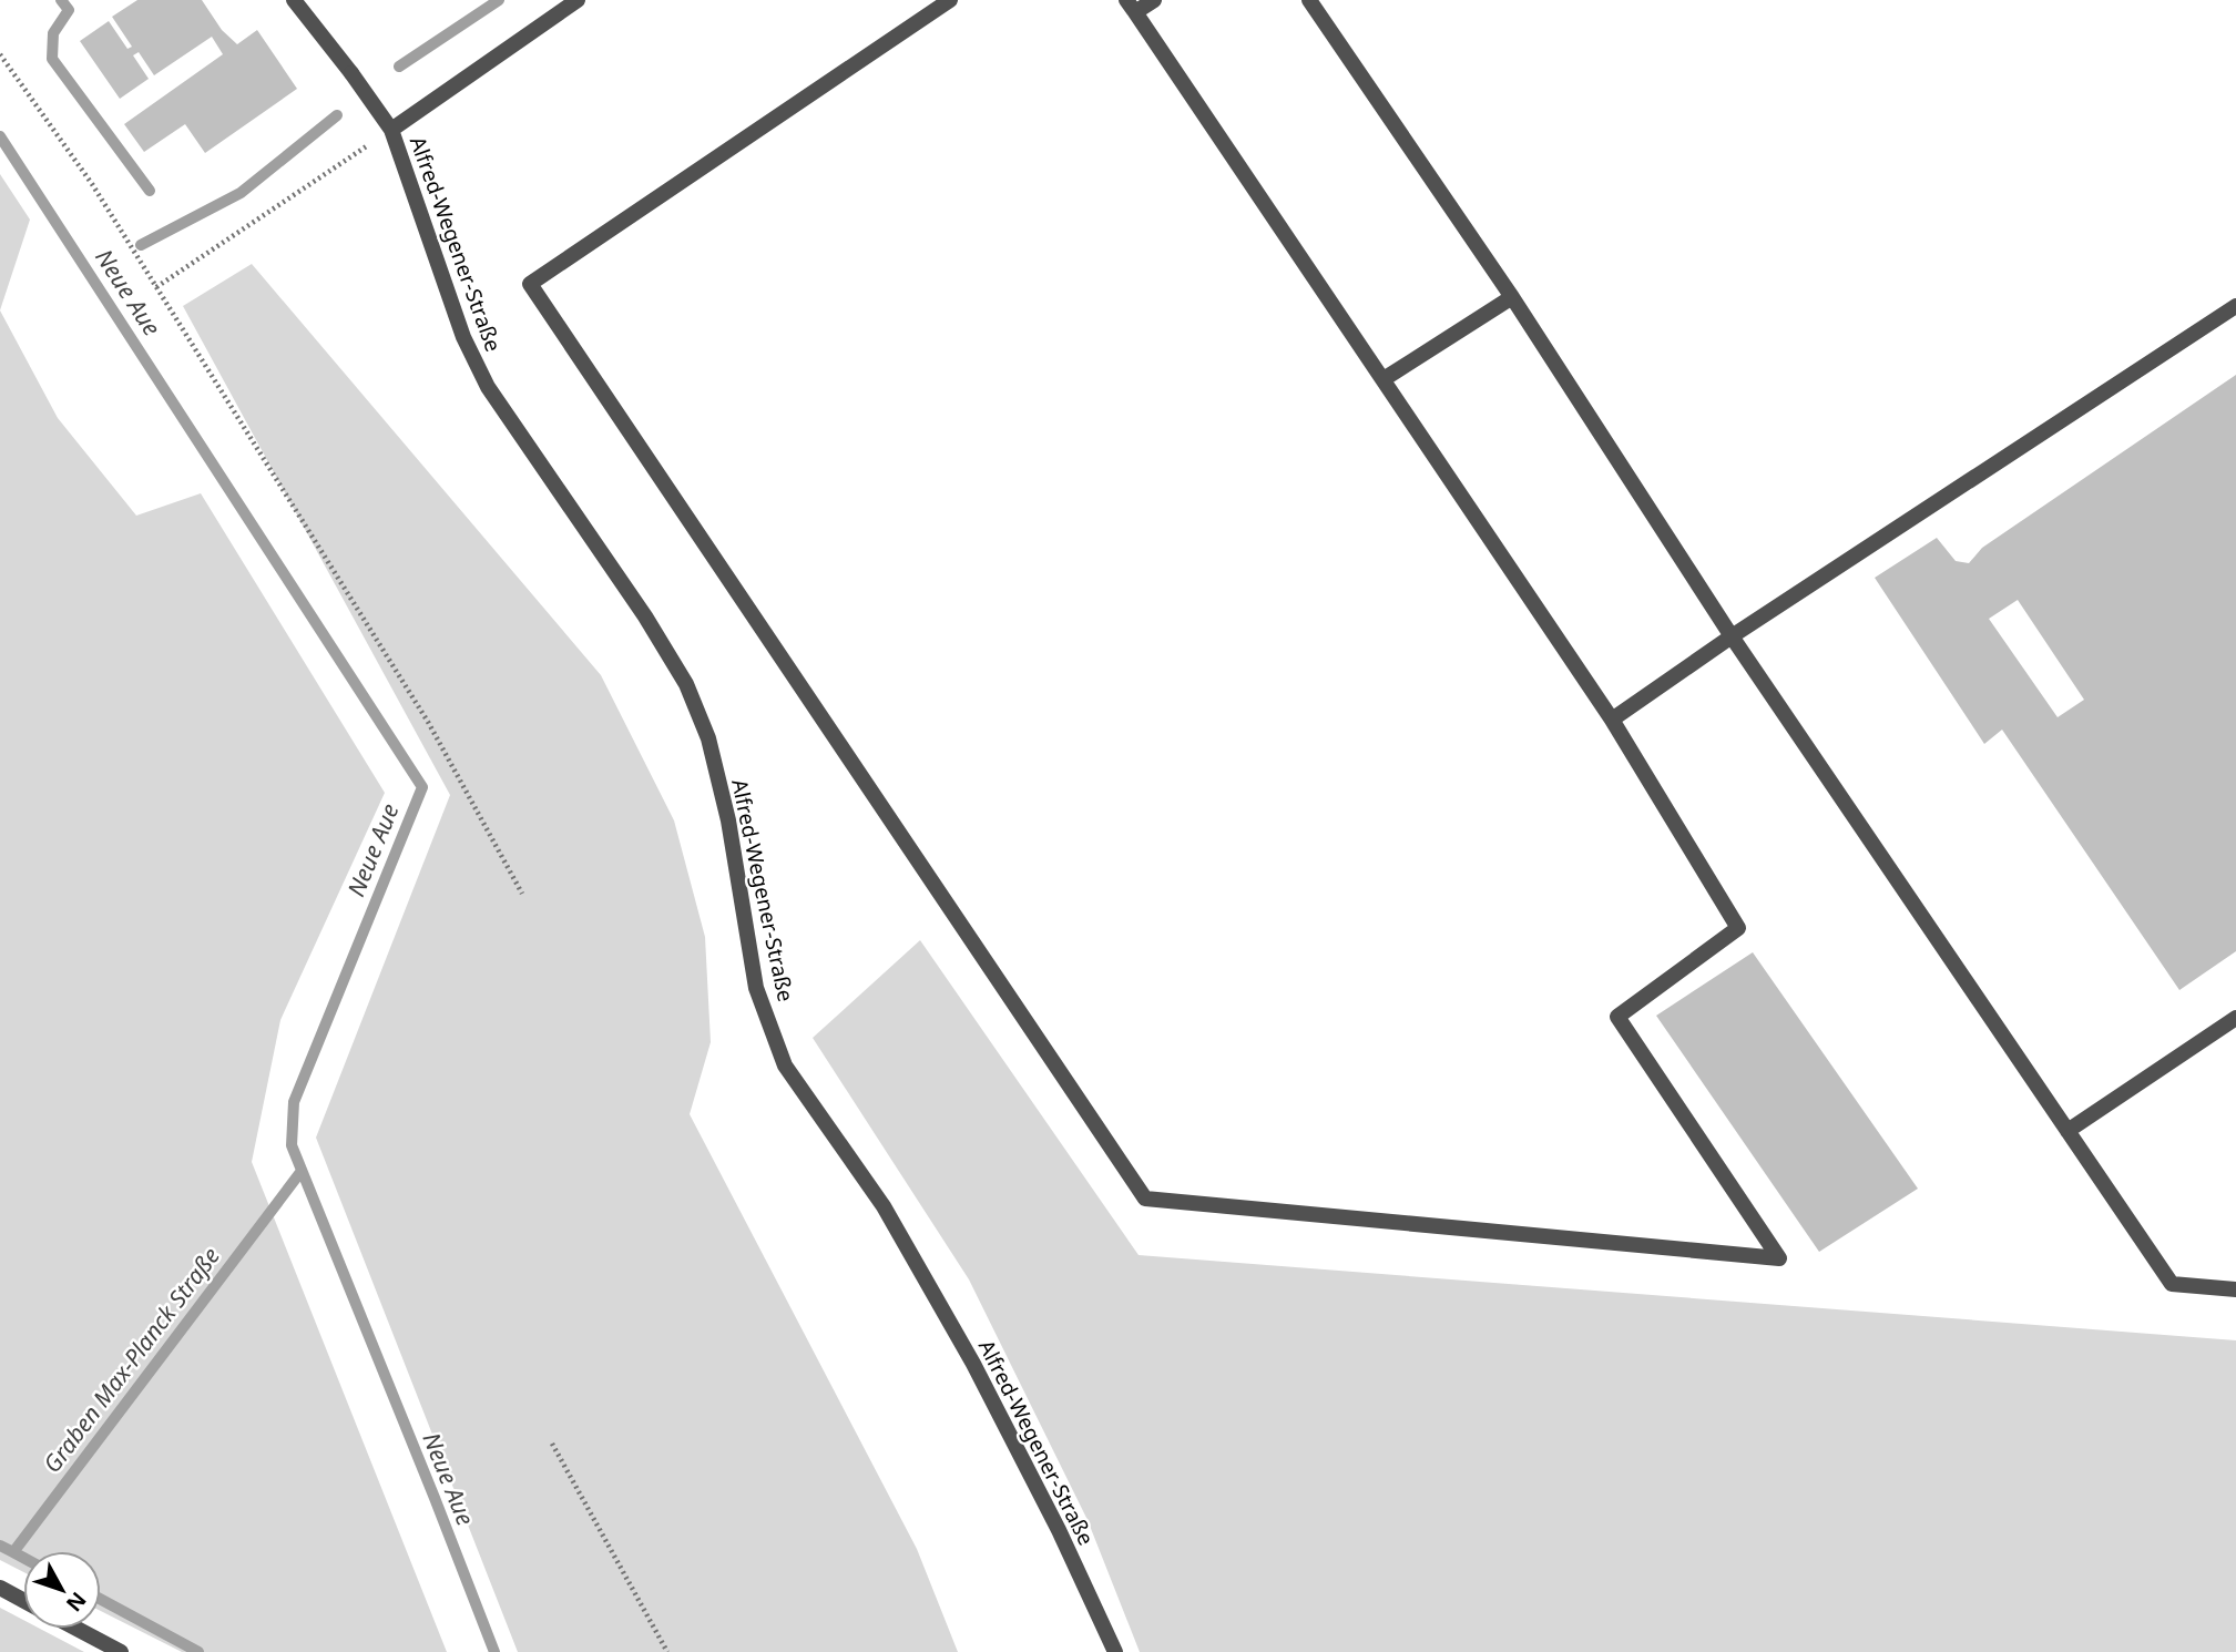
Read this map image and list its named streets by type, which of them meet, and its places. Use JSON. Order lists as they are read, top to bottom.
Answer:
{
  "streets": {
    "street": ["Alfred-Wegener-Straße"]
  },
  "water": ["Neue Aue", "Graben Max-Planck Straße"],
  "north": "bottom right"
}
